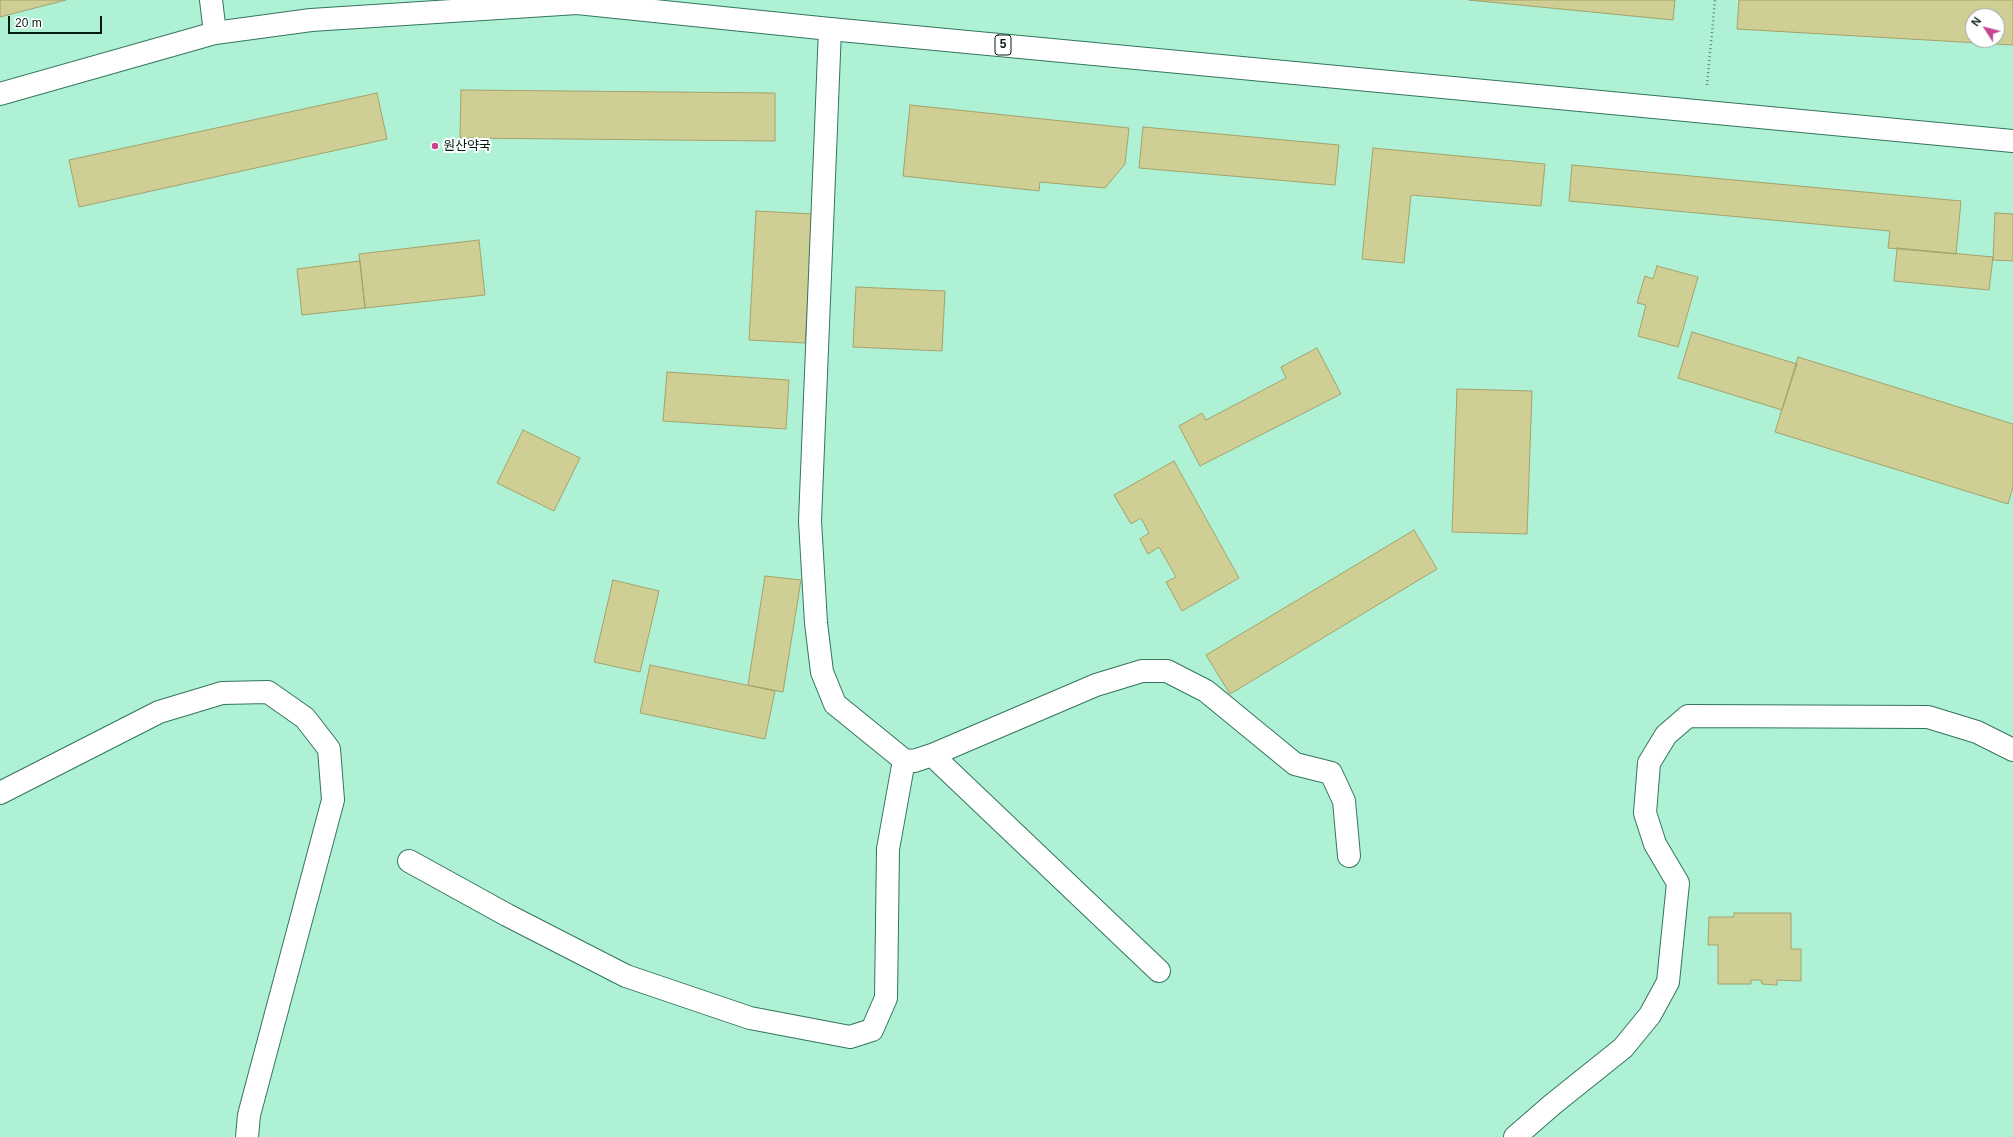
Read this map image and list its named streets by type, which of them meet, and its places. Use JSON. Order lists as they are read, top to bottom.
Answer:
{
  "streets": {
    "main road": ["5"]
  },
  "places": ["원산약국"],
  "scale_bar": "20 m",
  "north": "top left"
}
